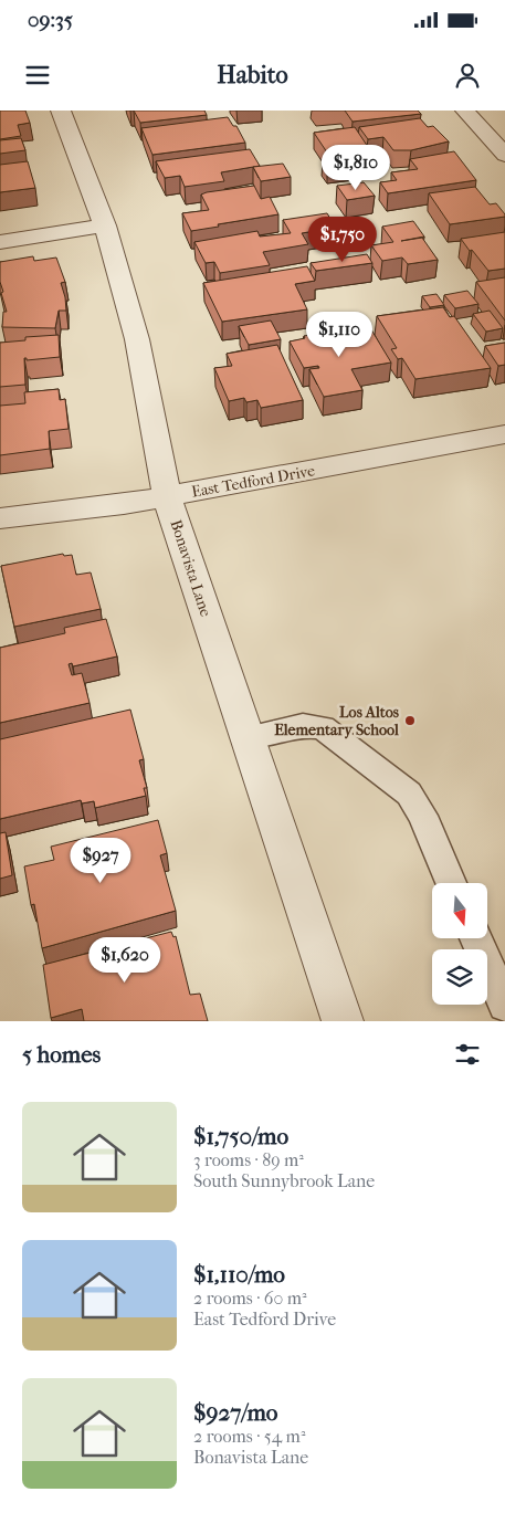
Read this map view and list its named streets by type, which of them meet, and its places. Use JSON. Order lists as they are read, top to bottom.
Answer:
{
  "streets": {
    "street": ["East Tedford Drive", "Bonavista Lane"]
  },
  "crossings": [
    ["East Tedford Drive", "Bonavista Lane"]
  ],
  "places": ["Los Altos Elementary School"],
  "north": "bottom",
  "page": {
    "status": "09:35",
    "header": "Habito",
    "price": [
      "$1,810",
      "$1,750",
      "$1,110",
      "$927",
      "$1,620"
    ],
    "heading": "5 homes",
    "list": [
      {
        "name": "$1,750/mo",
        "note": "3 rooms · 89 m² · South Sunnybrook Lane"
      },
      {
        "name": "$1,110/mo",
        "note": "2 rooms · 60 m² · East Tedford Drive"
      },
      {
        "name": "$927/mo",
        "note": "2 rooms · 54 m² · Bonavista Lane"
      }
    ]
  }
}
